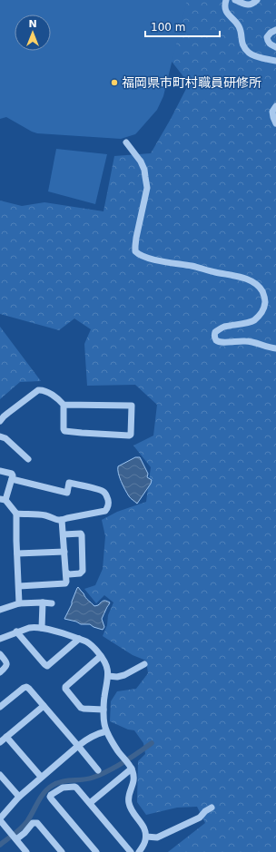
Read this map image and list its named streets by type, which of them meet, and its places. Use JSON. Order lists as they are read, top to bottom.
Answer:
{
  "places": ["福岡県市町村職員研修所"],
  "scale_bar": "100 m",
  "north": "top"
}
